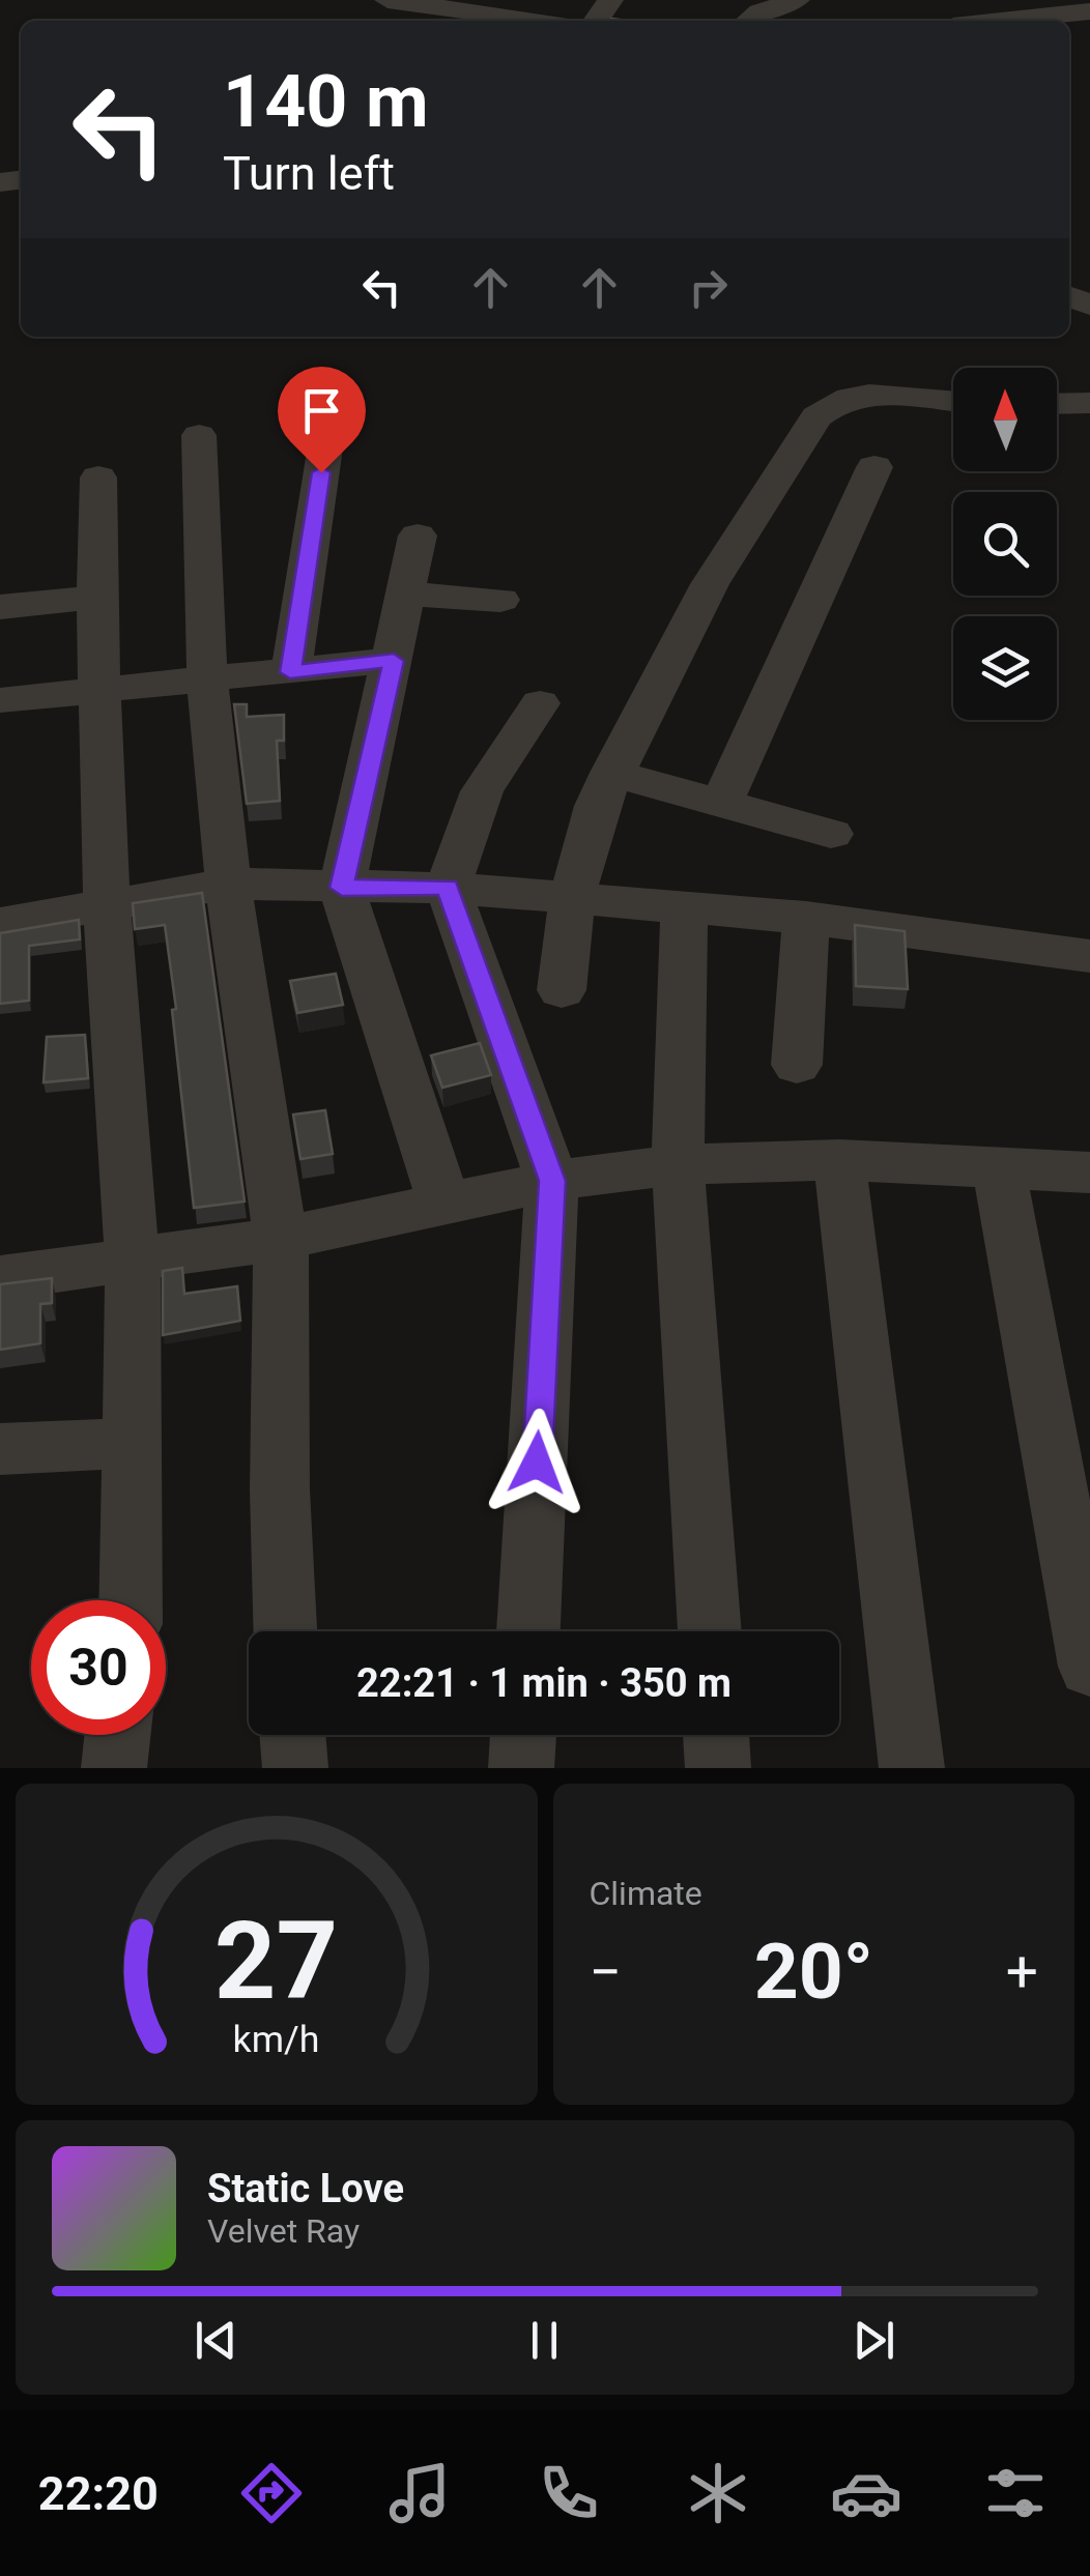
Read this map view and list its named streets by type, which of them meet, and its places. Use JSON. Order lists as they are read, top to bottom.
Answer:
{
  "north": "top",
  "page": {
    "turn": ["140 m", "Turn left"],
    "limit": "30",
    "trip": "22:21 · 1 min · 350 m",
    "tile": "Climate",
    "heat": ["−", "20°", "+"],
    "song": ["Static Love", "Velvet Ray"],
    "tabs": "22:20",
    "gauge": ["27", "km/h"]
  }
}
